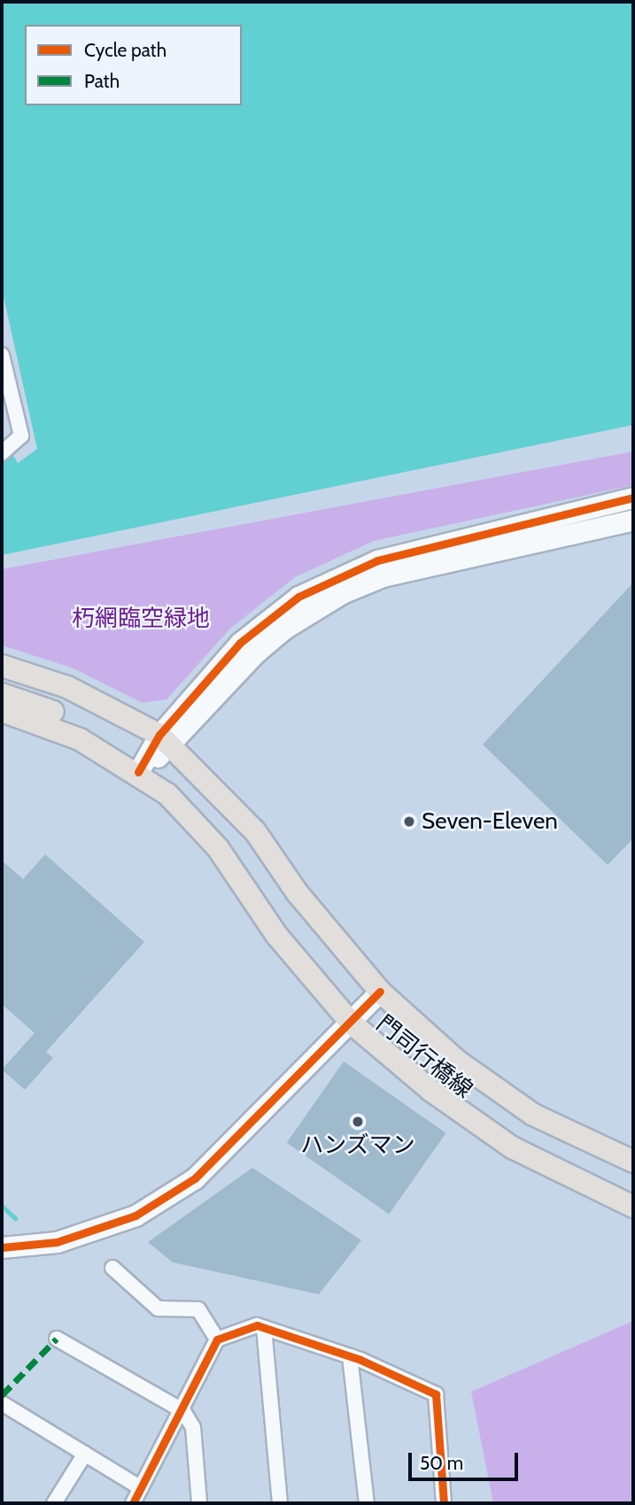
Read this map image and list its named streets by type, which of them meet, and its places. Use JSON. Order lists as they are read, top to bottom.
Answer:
{
  "streets": {
    "main road": ["門司行橋線"]
  },
  "parks": ["朽網臨空緑地"],
  "places": ["Seven-Eleven", "ハンズマン"],
  "legend": ["Cycle path", "Path"],
  "scale_bar": "50 m"
}
